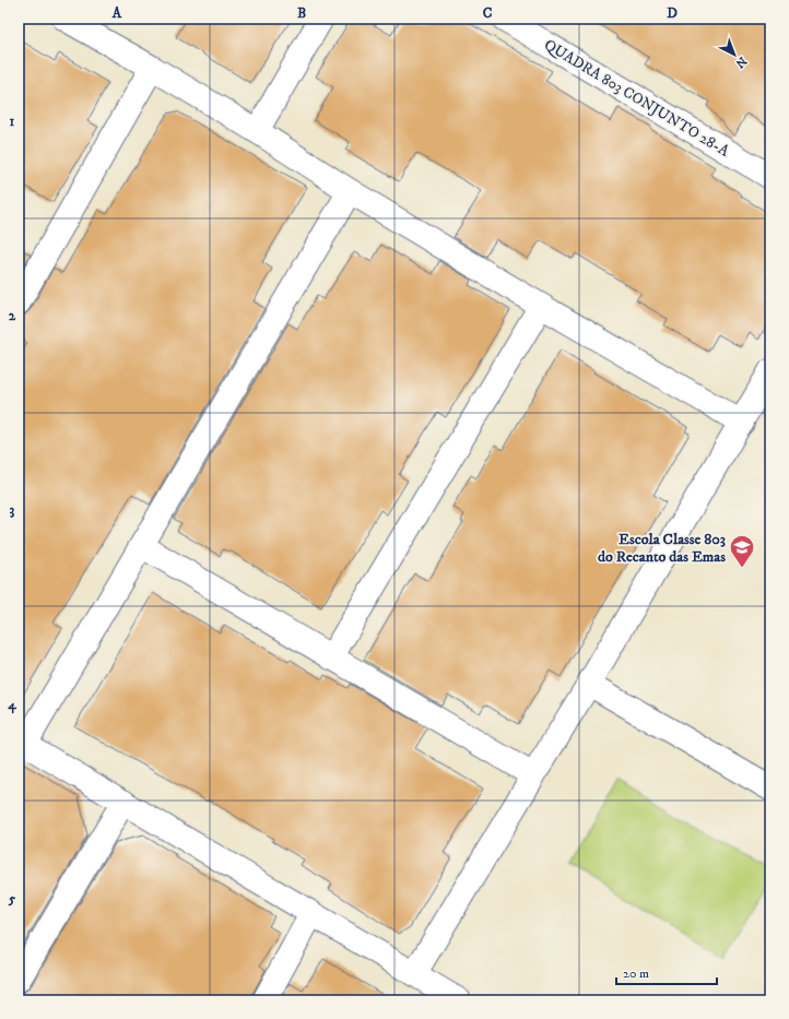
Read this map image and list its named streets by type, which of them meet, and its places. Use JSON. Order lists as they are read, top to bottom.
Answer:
{
  "streets": {
    "street": ["QUADRA 803 CONJUNTO 28-A"]
  },
  "places": {
    "school or university": ["Escola Classe 803 do Recanto das Emas"]
  },
  "scale_bar": "20 m",
  "north": "bottom right",
  "grid": {
    "columns": [
      "A",
      "B",
      "C",
      "D"
    ],
    "rows": [
      "1",
      "2",
      "3",
      "4",
      "5"
    ]
  }
}
